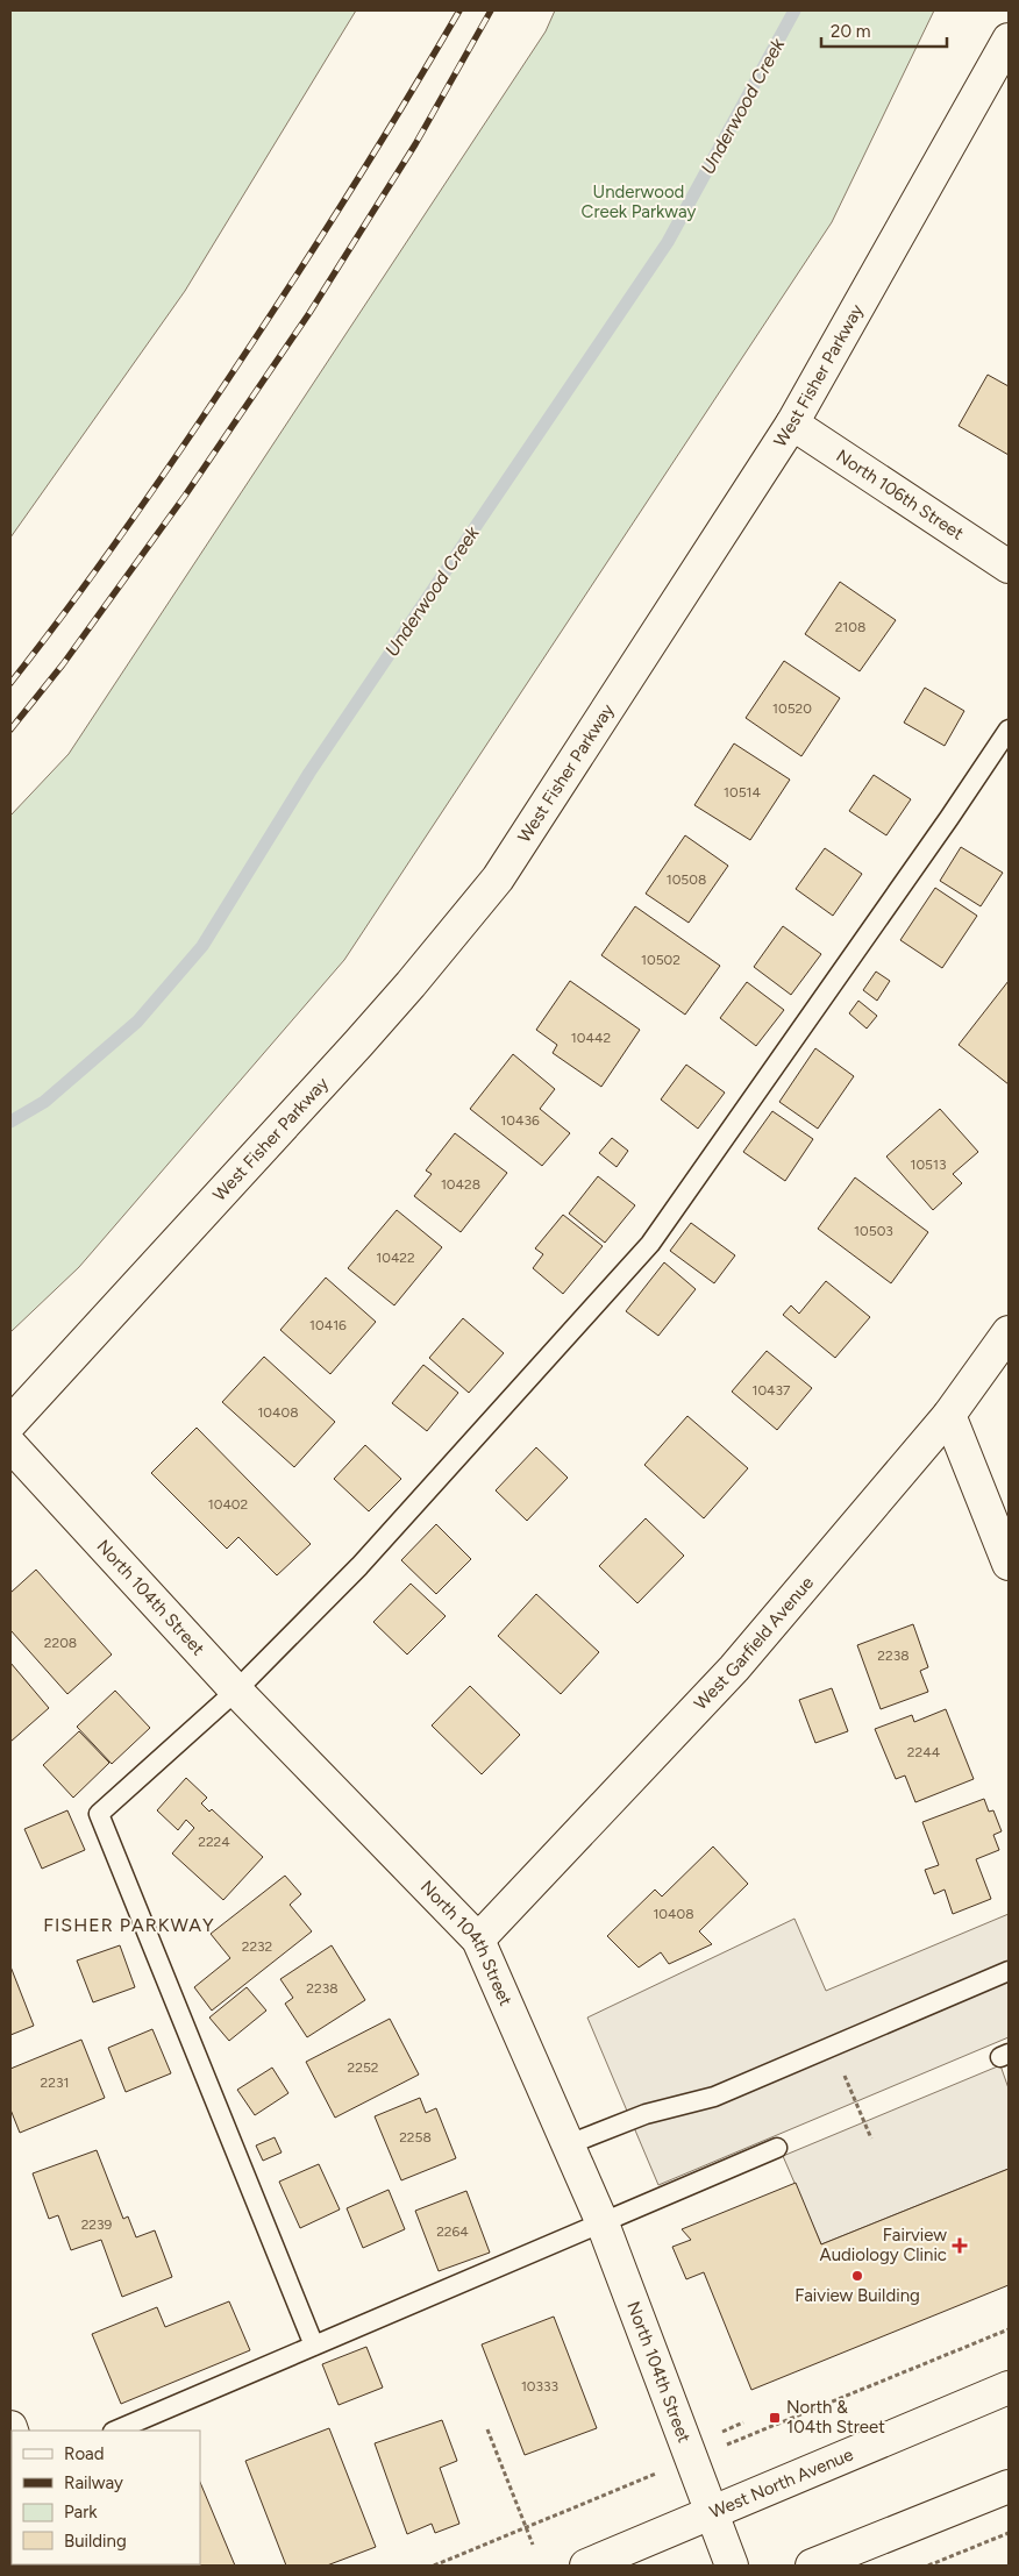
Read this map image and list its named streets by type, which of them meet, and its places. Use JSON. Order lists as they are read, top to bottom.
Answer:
{
  "streets": {
    "street": [
      "West Fisher Parkway",
      "North 106th Street",
      "North 104th Street",
      "West Garfield Avenue",
      "West North Avenue"
    ]
  },
  "crossings": [
    ["West Fisher Parkway", "North 106th Street"],
    ["North 104th Street", "West Garfield Avenue"],
    ["North 104th Street", "West North Avenue"]
  ],
  "districts": ["FISHER PARKWAY"],
  "water": ["Underwood Creek"],
  "parks": ["Underwood Creek Parkway"],
  "places": {
    "health": ["Fairview Audiology Clinic"],
    "other": ["Faiview Building"],
    "transit": ["North & 104th Street"]
  },
  "house_numbers": [
    "2108",
    "10520",
    "10514",
    "10508",
    "10502",
    "10442",
    "10436",
    "10513",
    "10428",
    "10503",
    "10422",
    "10416",
    "10437",
    "10408",
    "10402",
    "2208",
    "2238",
    "2244",
    "2224",
    "10408",
    "2232",
    "2238",
    "2252",
    "2231",
    "2258",
    "2239",
    "2264",
    "10333"
  ],
  "legend": [
    "Road",
    "Railway",
    "Park",
    "Building"
  ],
  "scale_bar": "20 m"
}
